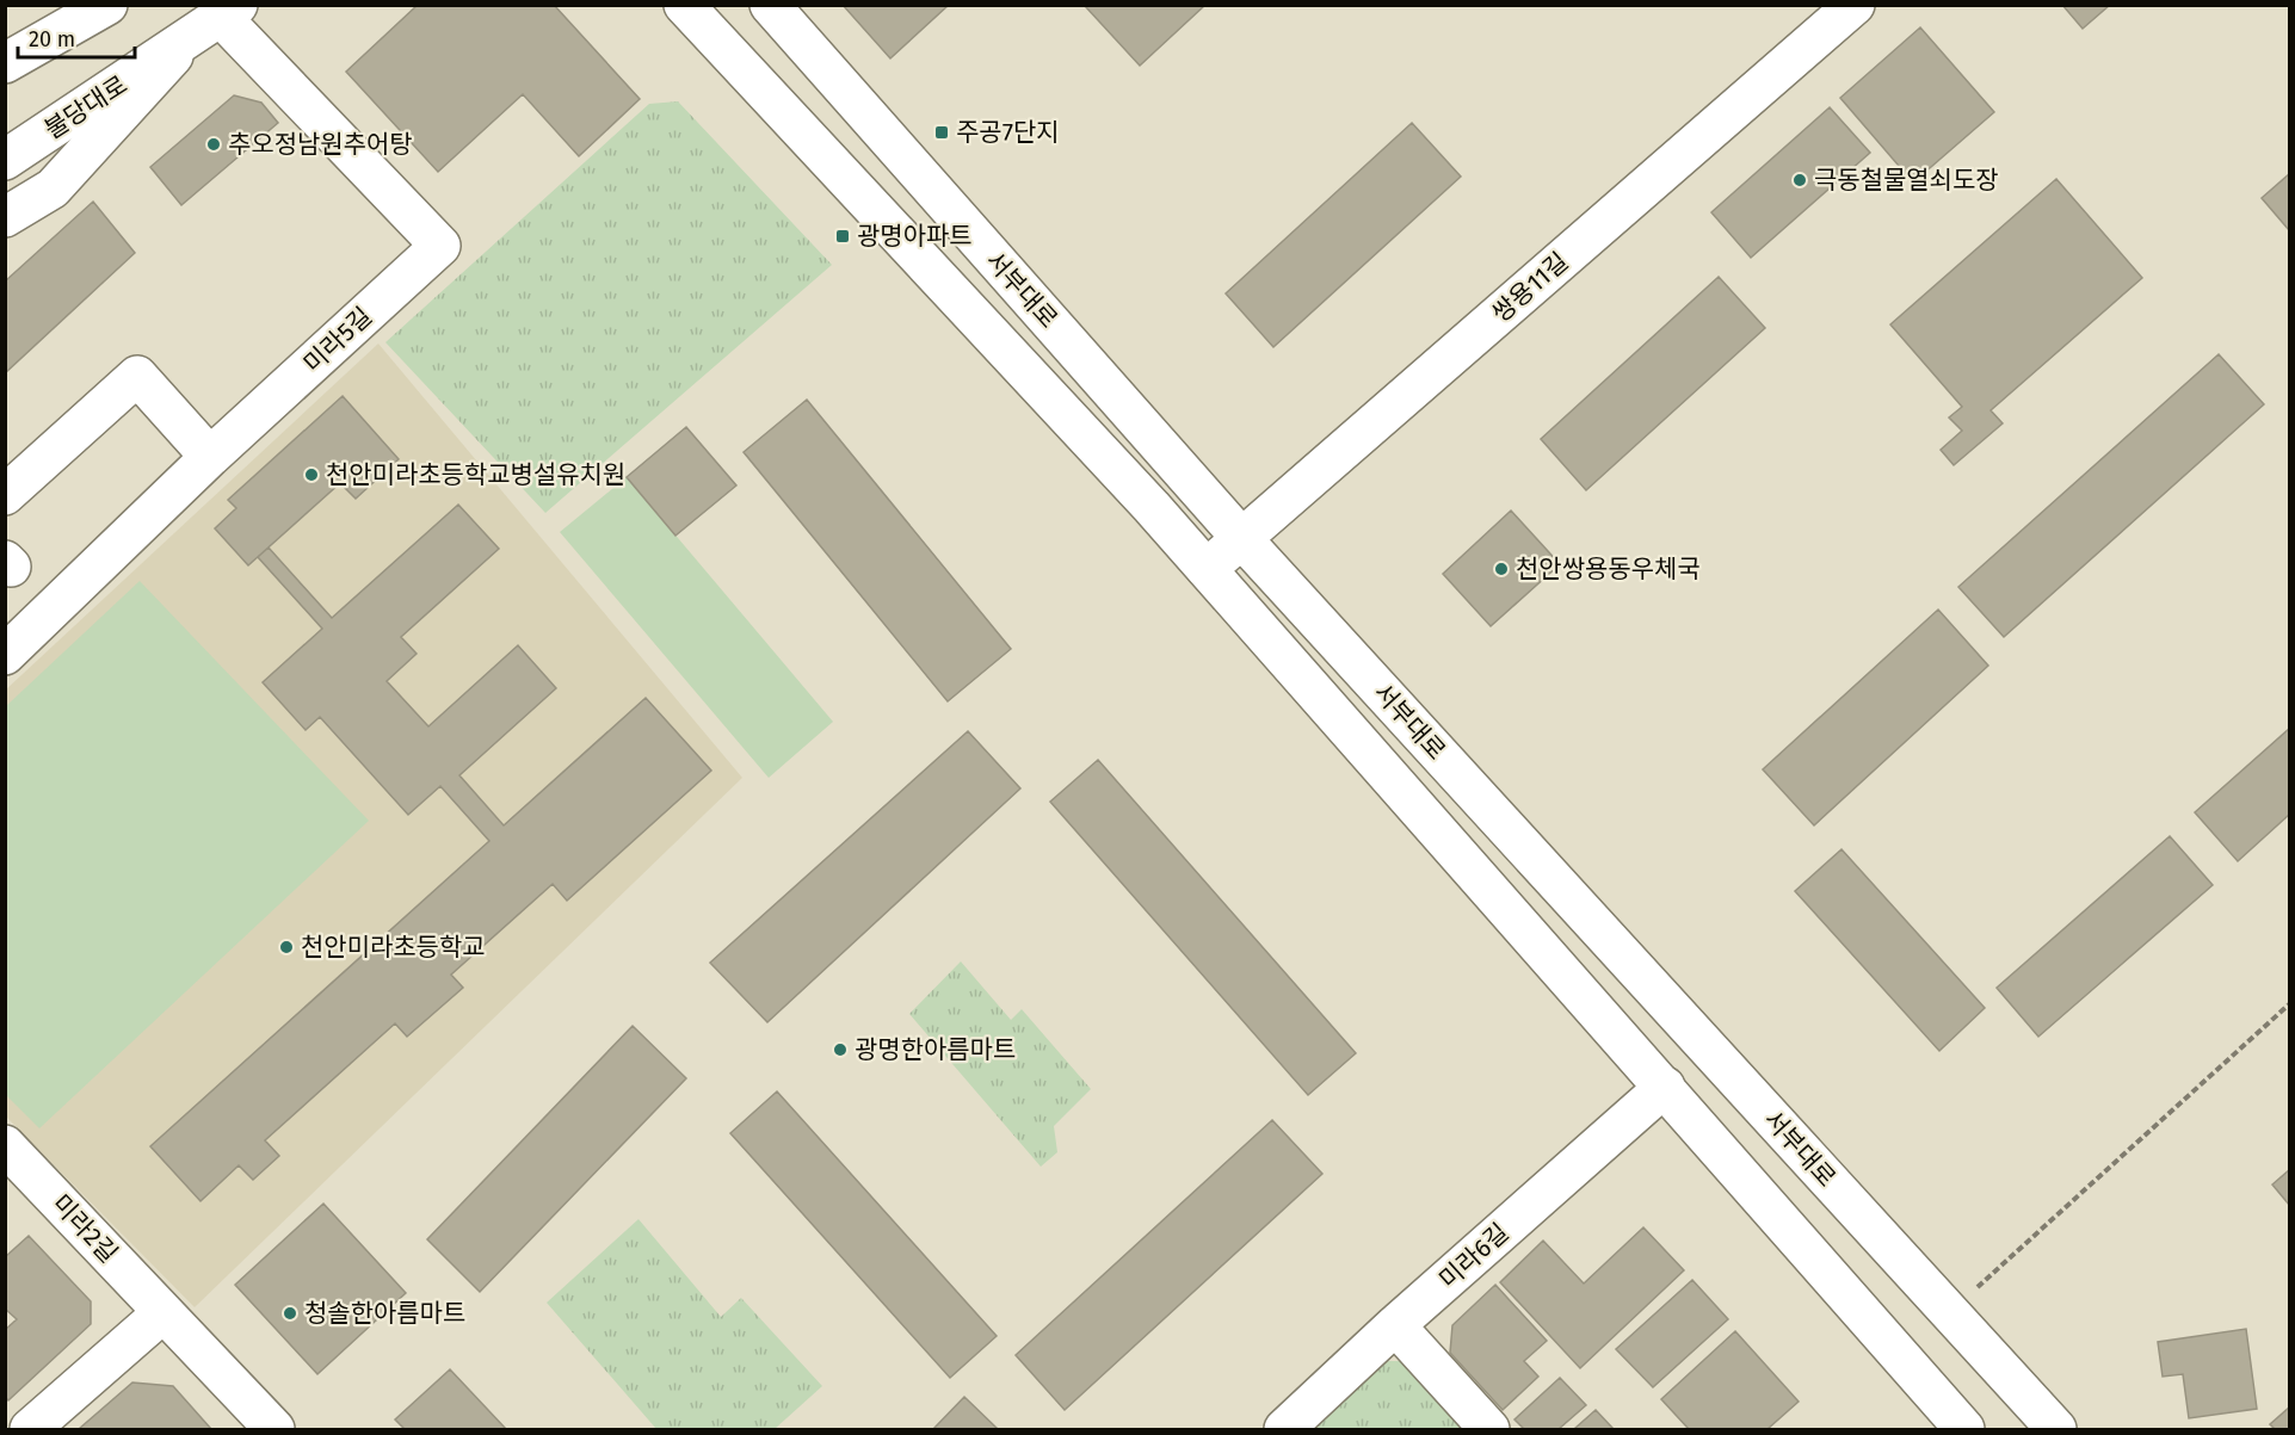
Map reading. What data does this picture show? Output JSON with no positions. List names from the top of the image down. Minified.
{"streets":{"main road":["불당대로","쌍용11길","서부대로","미라5길","미라2길","미라6길"]},"crossings":[["불당대로","미라5길"],["쌍용11길","서부대로"],["서부대로","미라6길"]],"places":{"transit":["주공7단지","광명아파트"],"other":["추오정남원추어탕","극동철물열쇠도장","천안미라초등학교병설유치원","천안쌍용동우체국","천안미라초등학교","광명한아름마트","청솔한아름마트"]},"scale_bar":"20 m"}
